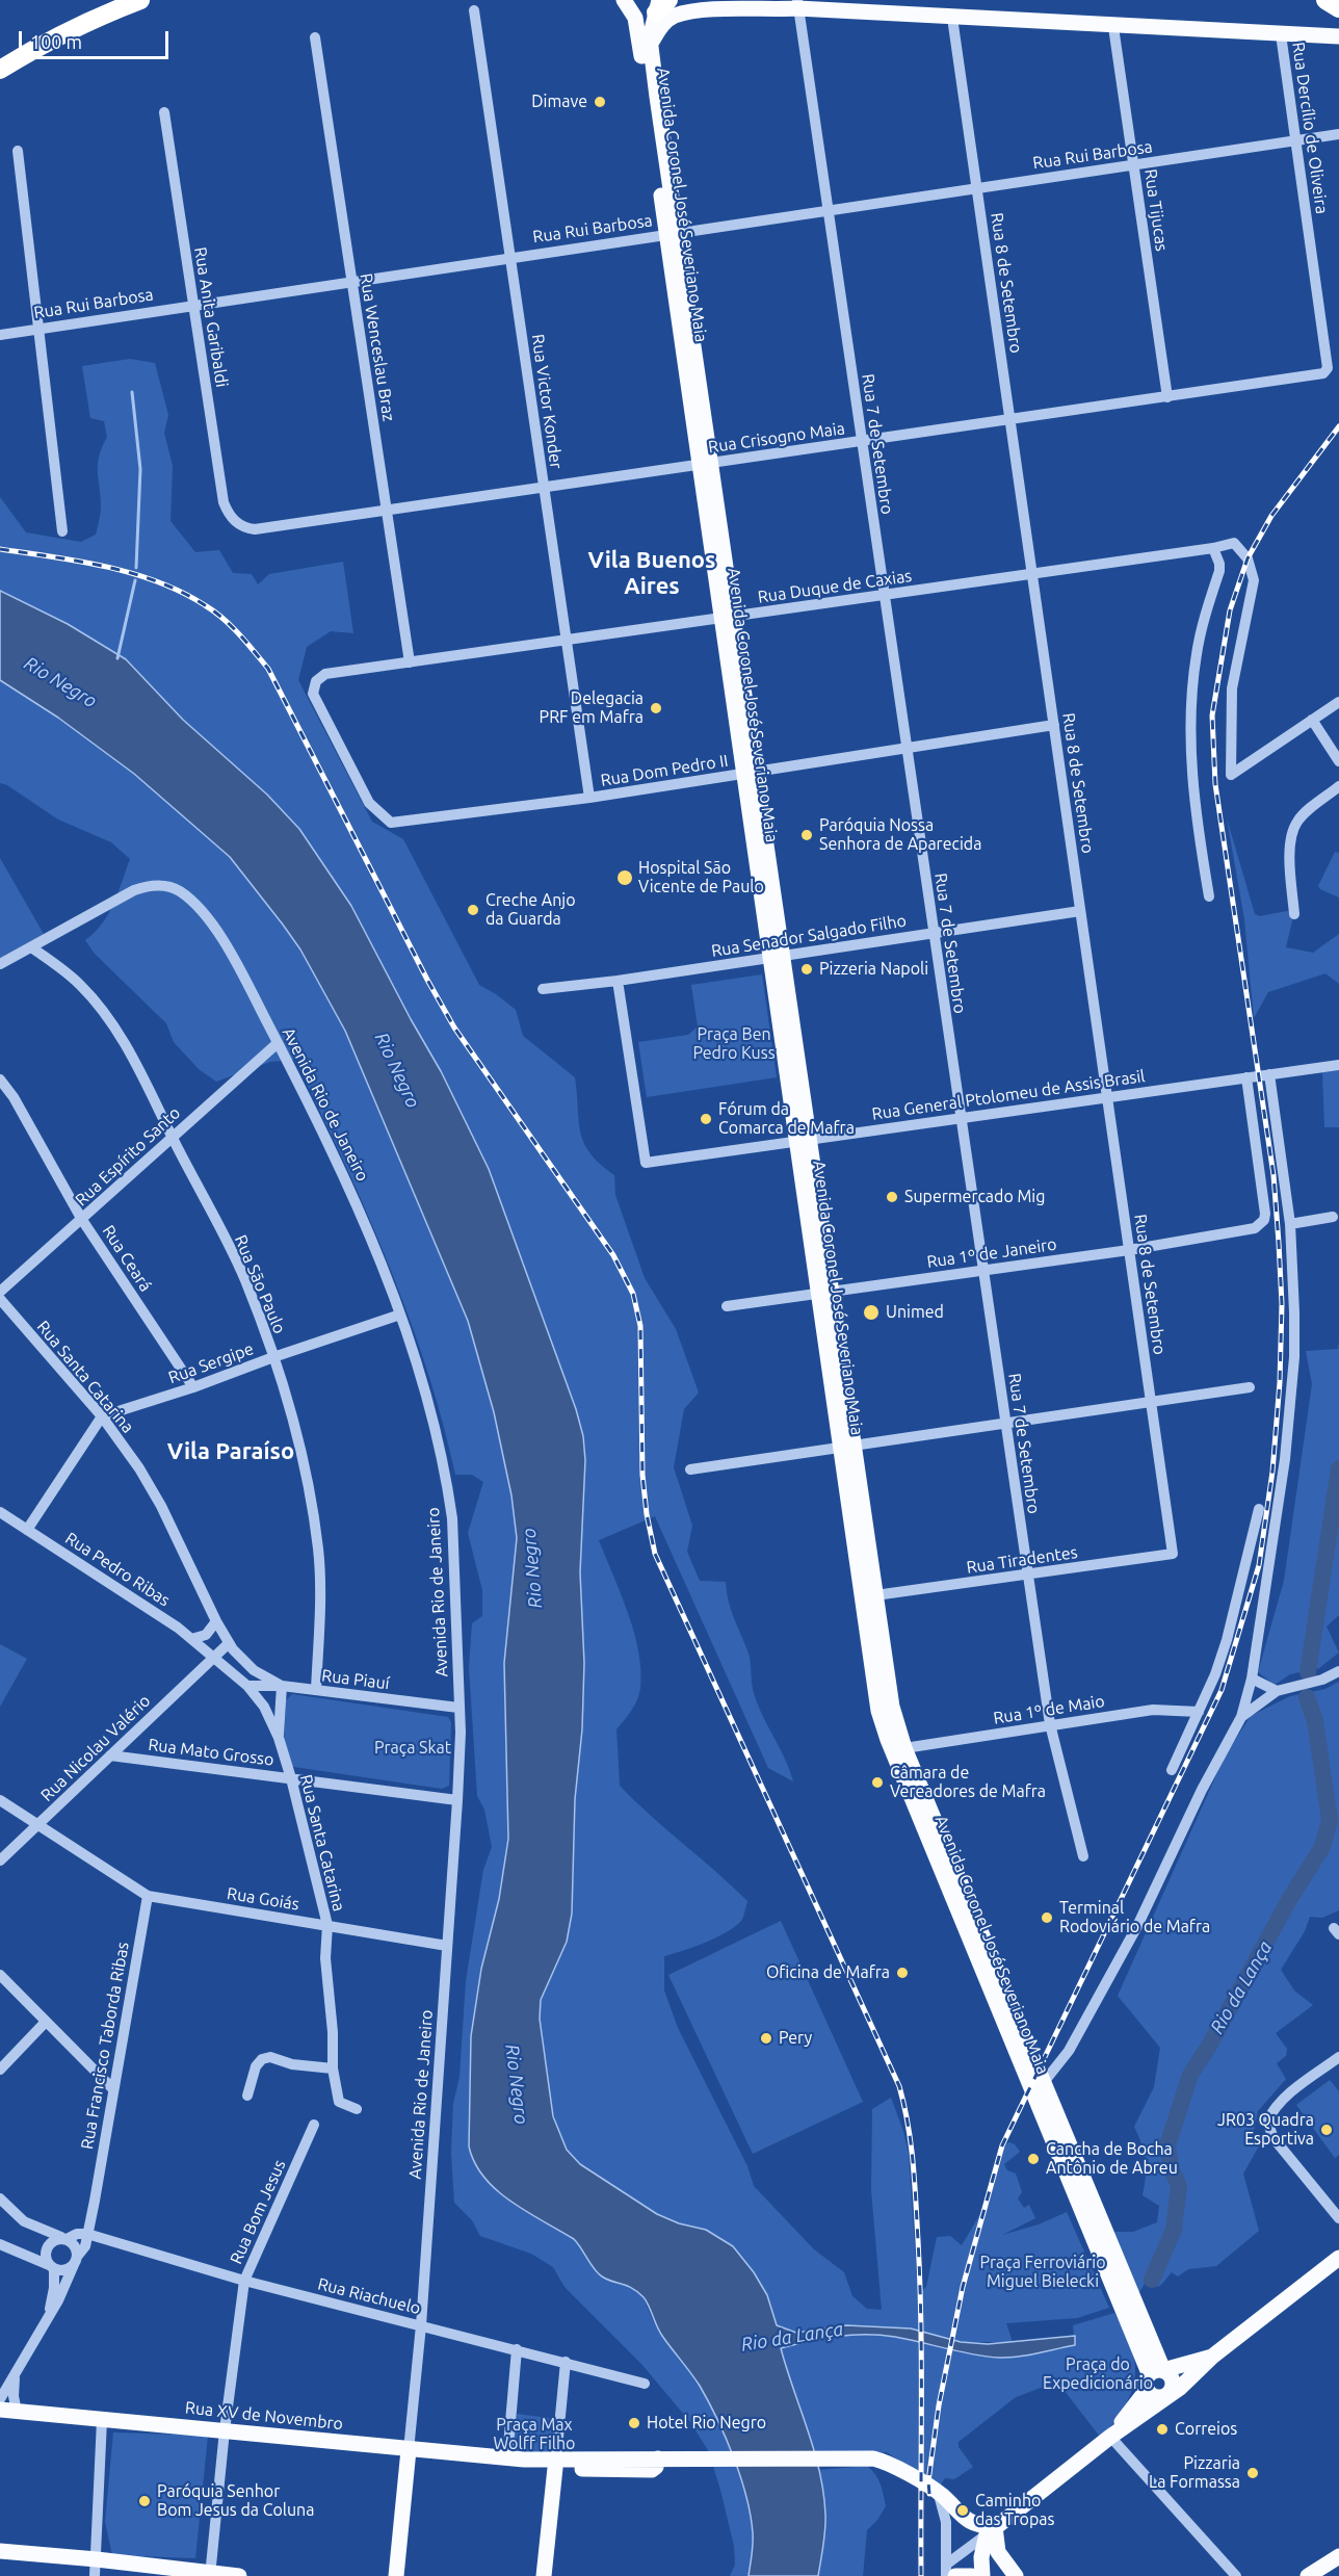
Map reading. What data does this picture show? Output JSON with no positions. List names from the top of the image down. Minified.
{"streets":{"main road":["Avenida Coronel José Severiano Maia","Rua XV de Novembro"],"street":["Rua Dercílio de Oliveira","Rua Rui Barbosa","Rua Tijucas","Rua 8 de Setembro","Rua Anita Garibaldi","Rua Wenceslau Braz","Rua Victor Konder","Rua Crisogno Maia","Rua 7 de Setembro","Rua Duque de Caxias","Rua Dom Pedro II","Rua Senador Salgado Filho","Rua General Ptolomeu de Assis Brasil","Avenida Rio de Janeiro","Rua Espírito Santo","Rua 1º de Janeiro","Rua Ceará","Rua São Paulo","Rua Sergipe","Rua Santa Catarina","Rua Tiradentes","Rua Pedro Ribas","Rua Piauí","Rua 1º de Maio","Rua Nicolau Valério","Rua Mato Grosso","Rua Goiás","Rua Francisco Taborda Ribas","Rua Bom Jesus","Rua Riachuelo"]},"crossings":[["Rua Dercílio de Oliveira","Rua Rui Barbosa"],["Rua Dercílio de Oliveira","Rua Crisogno Maia"],["Rua Rui Barbosa","Avenida Coronel José Severiano Maia"],["Rua Rui Barbosa","Rua Tijucas"],["Rua Rui Barbosa","Rua 8 de Setembro"],["Rua Rui Barbosa","Rua Anita Garibaldi"],["Rua Rui Barbosa","Rua Wenceslau Braz"],["Rua Rui Barbosa","Rua Victor Konder"],["Rua Rui Barbosa","Rua 7 de Setembro"],["Avenida Coronel José Severiano Maia","Rua Crisogno Maia"],["Avenida Coronel José Severiano Maia","Rua Duque de Caxias"],["Avenida Coronel José Severiano Maia","Rua Dom Pedro II"],["Avenida Coronel José Severiano Maia","Rua Senador Salgado Filho"],["Avenida Coronel José Severiano Maia","Rua General Ptolomeu de Assis Brasil"],["Avenida Coronel José Severiano Maia","Rua 1º de Janeiro"],["Avenida Coronel José Severiano Maia","Rua Tiradentes"],["Avenida Coronel José Severiano Maia","Rua 1º de Maio"],["Rua Tijucas","Rua Crisogno Maia"],["Rua 8 de Setembro","Rua Crisogno Maia"],["Rua 8 de Setembro","Rua Duque de Caxias"],["Rua 8 de Setembro","Rua Dom Pedro II"],["Rua 8 de Setembro","Rua Senador Salgado Filho"],["Rua 8 de Setembro","Rua General Ptolomeu de Assis Brasil"],["Rua 8 de Setembro","Rua 1º de Janeiro"],["Rua 8 de Setembro","Rua Tiradentes"],["Rua Anita Garibaldi","Rua Crisogno Maia"],["Rua Wenceslau Braz","Rua Crisogno Maia"],["Rua Wenceslau Braz","Rua Duque de Caxias"],["Rua Victor Konder","Rua Crisogno Maia"],["Rua Victor Konder","Rua Duque de Caxias"],["Rua Victor Konder","Rua Dom Pedro II"],["Rua Crisogno Maia","Rua 7 de Setembro"],["Rua 7 de Setembro","Rua Duque de Caxias"],["Rua 7 de Setembro","Rua Dom Pedro II"],["Rua 7 de Setembro","Rua Senador Salgado Filho"],["Rua 7 de Setembro","Rua General Ptolomeu de Assis Brasil"],["Rua 7 de Setembro","Rua 1º de Janeiro"],["Rua 7 de Setembro","Rua Tiradentes"],["Rua 7 de Setembro","Rua 1º de Maio"],["Rua Duque de Caxias","Rua Dom Pedro II"],["Rua Senador Salgado Filho","Rua General Ptolomeu de Assis Brasil"],["Rua General Ptolomeu de Assis Brasil","Rua 1º de Janeiro"],["Avenida Rio de Janeiro","Rua Espírito Santo"],["Avenida Rio de Janeiro","Rua São Paulo"],["Avenida Rio de Janeiro","Rua Sergipe"],["Avenida Rio de Janeiro","Rua Piauí"],["Avenida Rio de Janeiro","Rua Mato Grosso"],["Avenida Rio de Janeiro","Rua Goiás"],["Avenida Rio de Janeiro","Rua Riachuelo"],["Avenida Rio de Janeiro","Rua XV de Novembro"],["Rua Espírito Santo","Rua Ceará"],["Rua Espírito Santo","Rua São Paulo"],["Rua Ceará","Rua Sergipe"],["Rua São Paulo","Rua Sergipe"],["Rua São Paulo","Rua Piauí"],["Rua Sergipe","Rua Santa Catarina"],["Rua Santa Catarina","Rua Pedro Ribas"],["Rua Santa Catarina","Rua Piauí"],["Rua Santa Catarina","Rua Nicolau Valério"],["Rua Santa Catarina","Rua Mato Grosso"],["Rua Santa Catarina","Rua Goiás"],["Rua Pedro Ribas","Rua Nicolau Valério"],["Rua Nicolau Valério","Rua Mato Grosso"],["Rua Goiás","Rua Francisco Taborda Ribas"],["Rua Francisco Taborda Ribas","Rua Riachuelo"],["Rua Bom Jesus","Rua Riachuelo"],["Rua Bom Jesus","Rua XV de Novembro"]],"districts":["Vila Buenos Aires","Vila Paraíso"],"water":["Rio Negro","Rio da Lança"],"parks":["Praça Ben Pedro Kuss","Praça Skat","Praça Ferroviário Miguel Bielecki","Praça do Expedicionário","Praça Max Wolff Filho"],"places":["Dimave","Delegacia PRF em Mafra","Paróquia Nossa Senhora de Aparecida","Hospital São Vicente de Paulo","Creche Anjo da Guarda","Pizzeria Napoli","Fórum da Comarca de Mafra","Supermercado Mig","Unimed","Câmara de Vereadores de Mafra","Terminal Rodoviário de Mafra","Oficina de Mafra","Pery","JR03 Quadra Esportiva","Cancha de Bocha Antônio de Abreu","Hotel Rio Negro","Correios","Pizzaria La Formassa","Paróquia Senhor Bom Jesus da Coluna","Caminho das Tropas"],"scale_bar":"100 m"}
